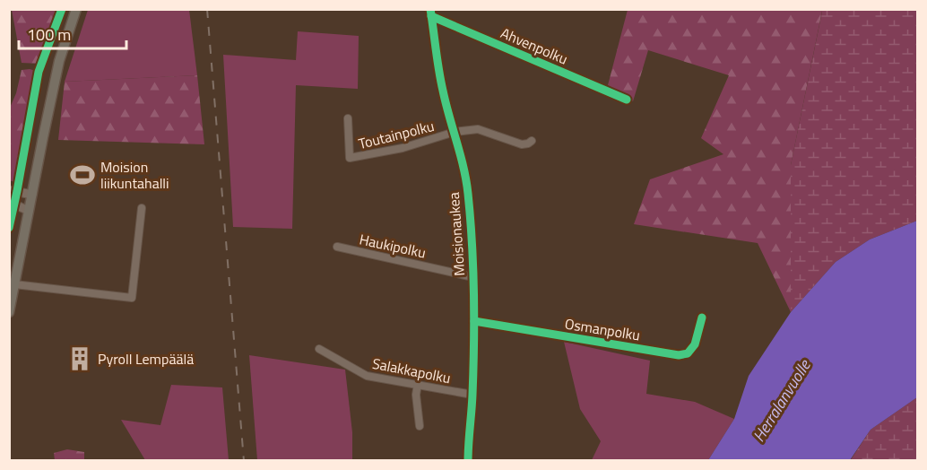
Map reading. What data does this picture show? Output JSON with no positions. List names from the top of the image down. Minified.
{"streets":{"street":["Ahvenpolku","Toutainpolku","Moisionaukea","Haukipolku","Osmanpolku","Salakkapolku"]},"crossings":[["Ahvenpolku","Moisionaukea"],["Toutainpolku","Moisionaukea"],["Moisionaukea","Haukipolku"],["Moisionaukea","Osmanpolku"],["Moisionaukea","Salakkapolku"]],"water":["Herralanvuolle"],"places":{"sports":["Moision liikuntahalli"],"building":["Pyroll Lempäälä"]},"scale_bar":"100 m"}
